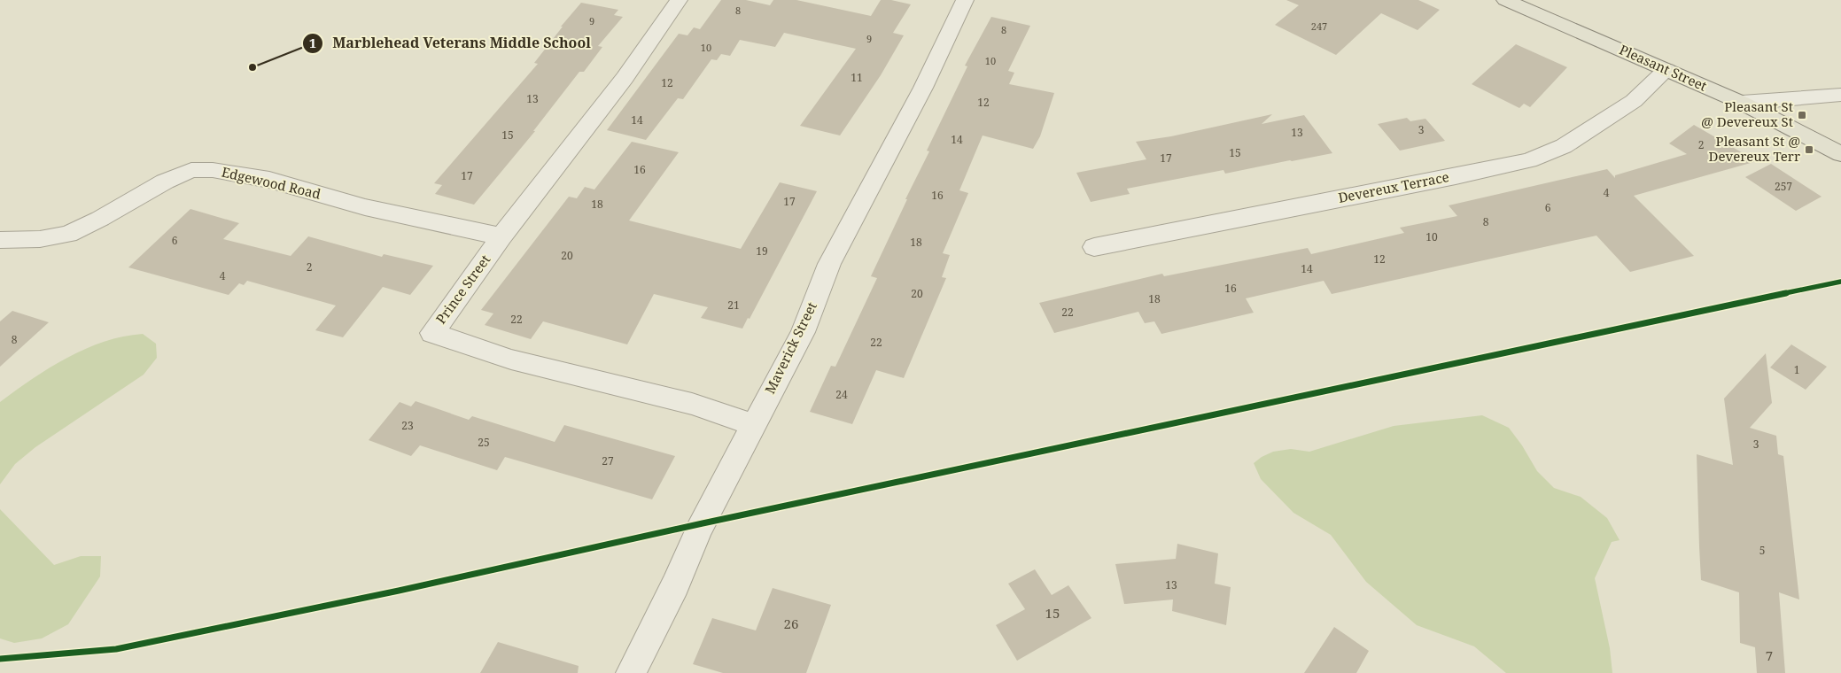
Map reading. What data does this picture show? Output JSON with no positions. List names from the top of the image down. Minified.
{"streets":{"main road":["Pleasant Street"],"street":["Edgewood Road","Devereux Terrace","Prince Street","Maverick Street"]},"crossings":[["Pleasant Street","Devereux Terrace"],["Edgewood Road","Prince Street"],["Prince Street","Maverick Street"]],"places":{"other":["Marblehead Veterans Middle School"],"transit":["Pleasant St @ Devereux St","Pleasant St @ Devereux Terr"]},"house_numbers":["8","9","247","8","9","10","10","11","12","13","12","14","3","13","15","14","2","15","17","16","17","257","4","16","17","18","6","8","10","6","18","19","20","12","2","14","4","16","20","18","21","22","22","8","22","1","24","23","25","3","27","5","13","15","26","7"]}
